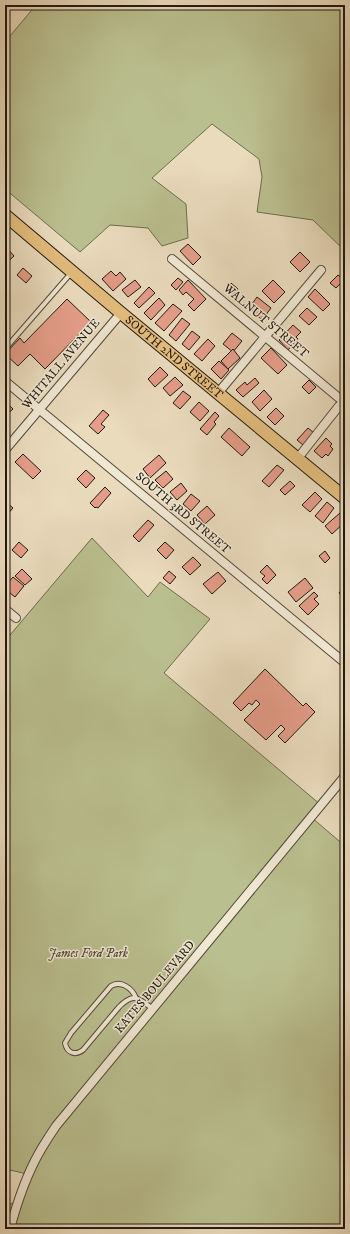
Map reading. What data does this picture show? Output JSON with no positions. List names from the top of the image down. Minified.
{"streets":{"main road":["SOUTH 2ND STREET"],"street":["WALNUT STREET","WHITALL AVENUE","SOUTH 3RD STREET","KATES BOULEVARD"]},"crossings":[["SOUTH 2ND STREET","WHITALL AVENUE"],["WHITALL AVENUE","SOUTH 3RD STREET"]],"parks":["James Ford Park"]}
